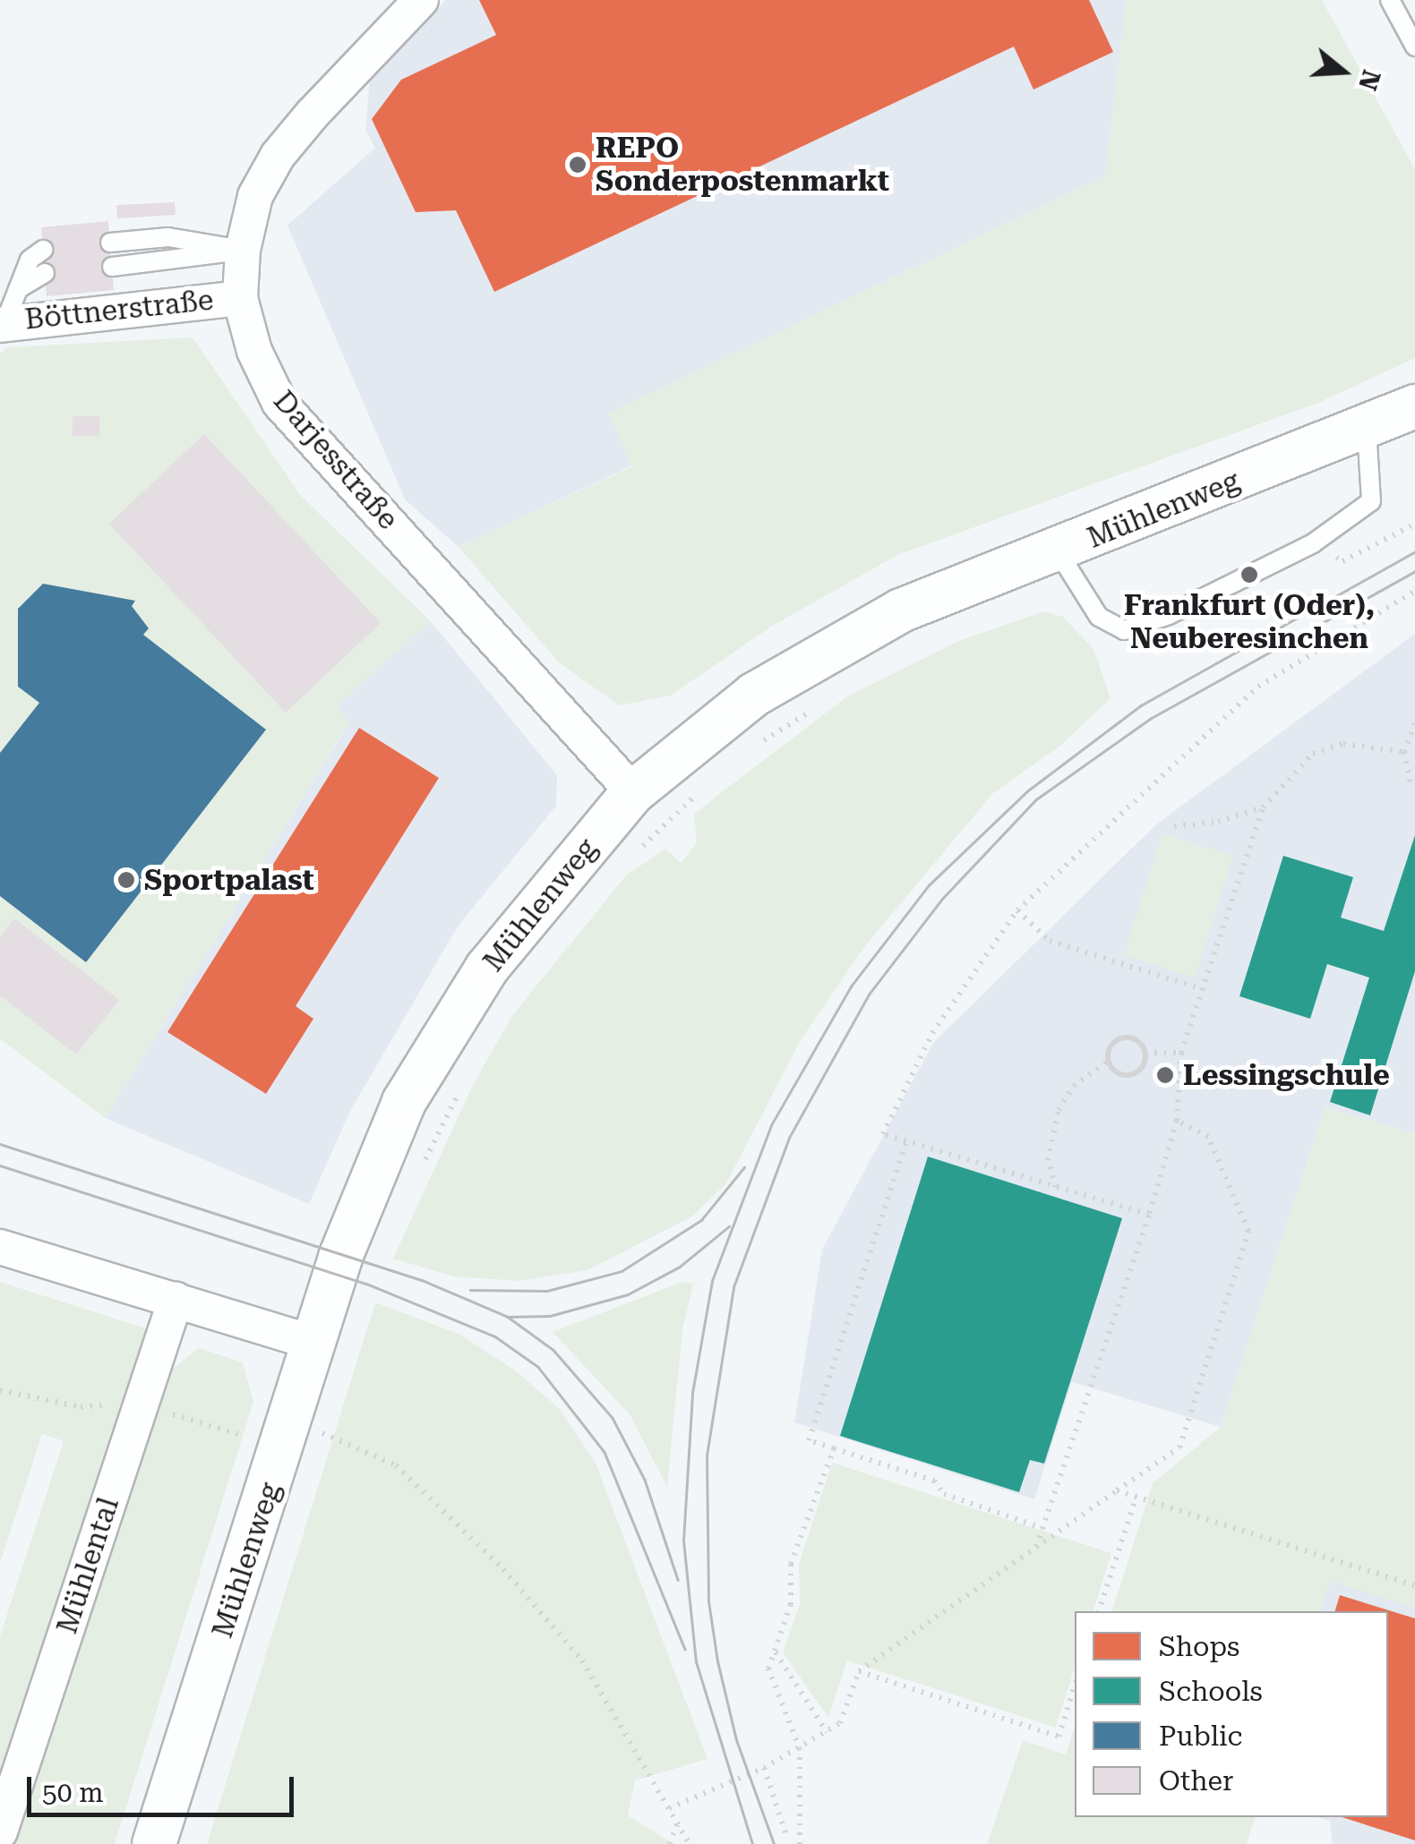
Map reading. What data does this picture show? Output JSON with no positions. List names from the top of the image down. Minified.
{"streets":{"street":["Böttnerstraße","Darjesstraße","Mühlenweg","Mühlental"]},"crossings":[["Böttnerstraße","Darjesstraße"],["Darjesstraße","Mühlenweg"]],"places":["REPO Sonderpostenmarkt","Frankfurt (Oder), Neuberesinchen","Sportpalast","Lessingschule"],"legend":["Shops","Schools","Public","Other"],"scale_bar":"50 m","north":"right"}
